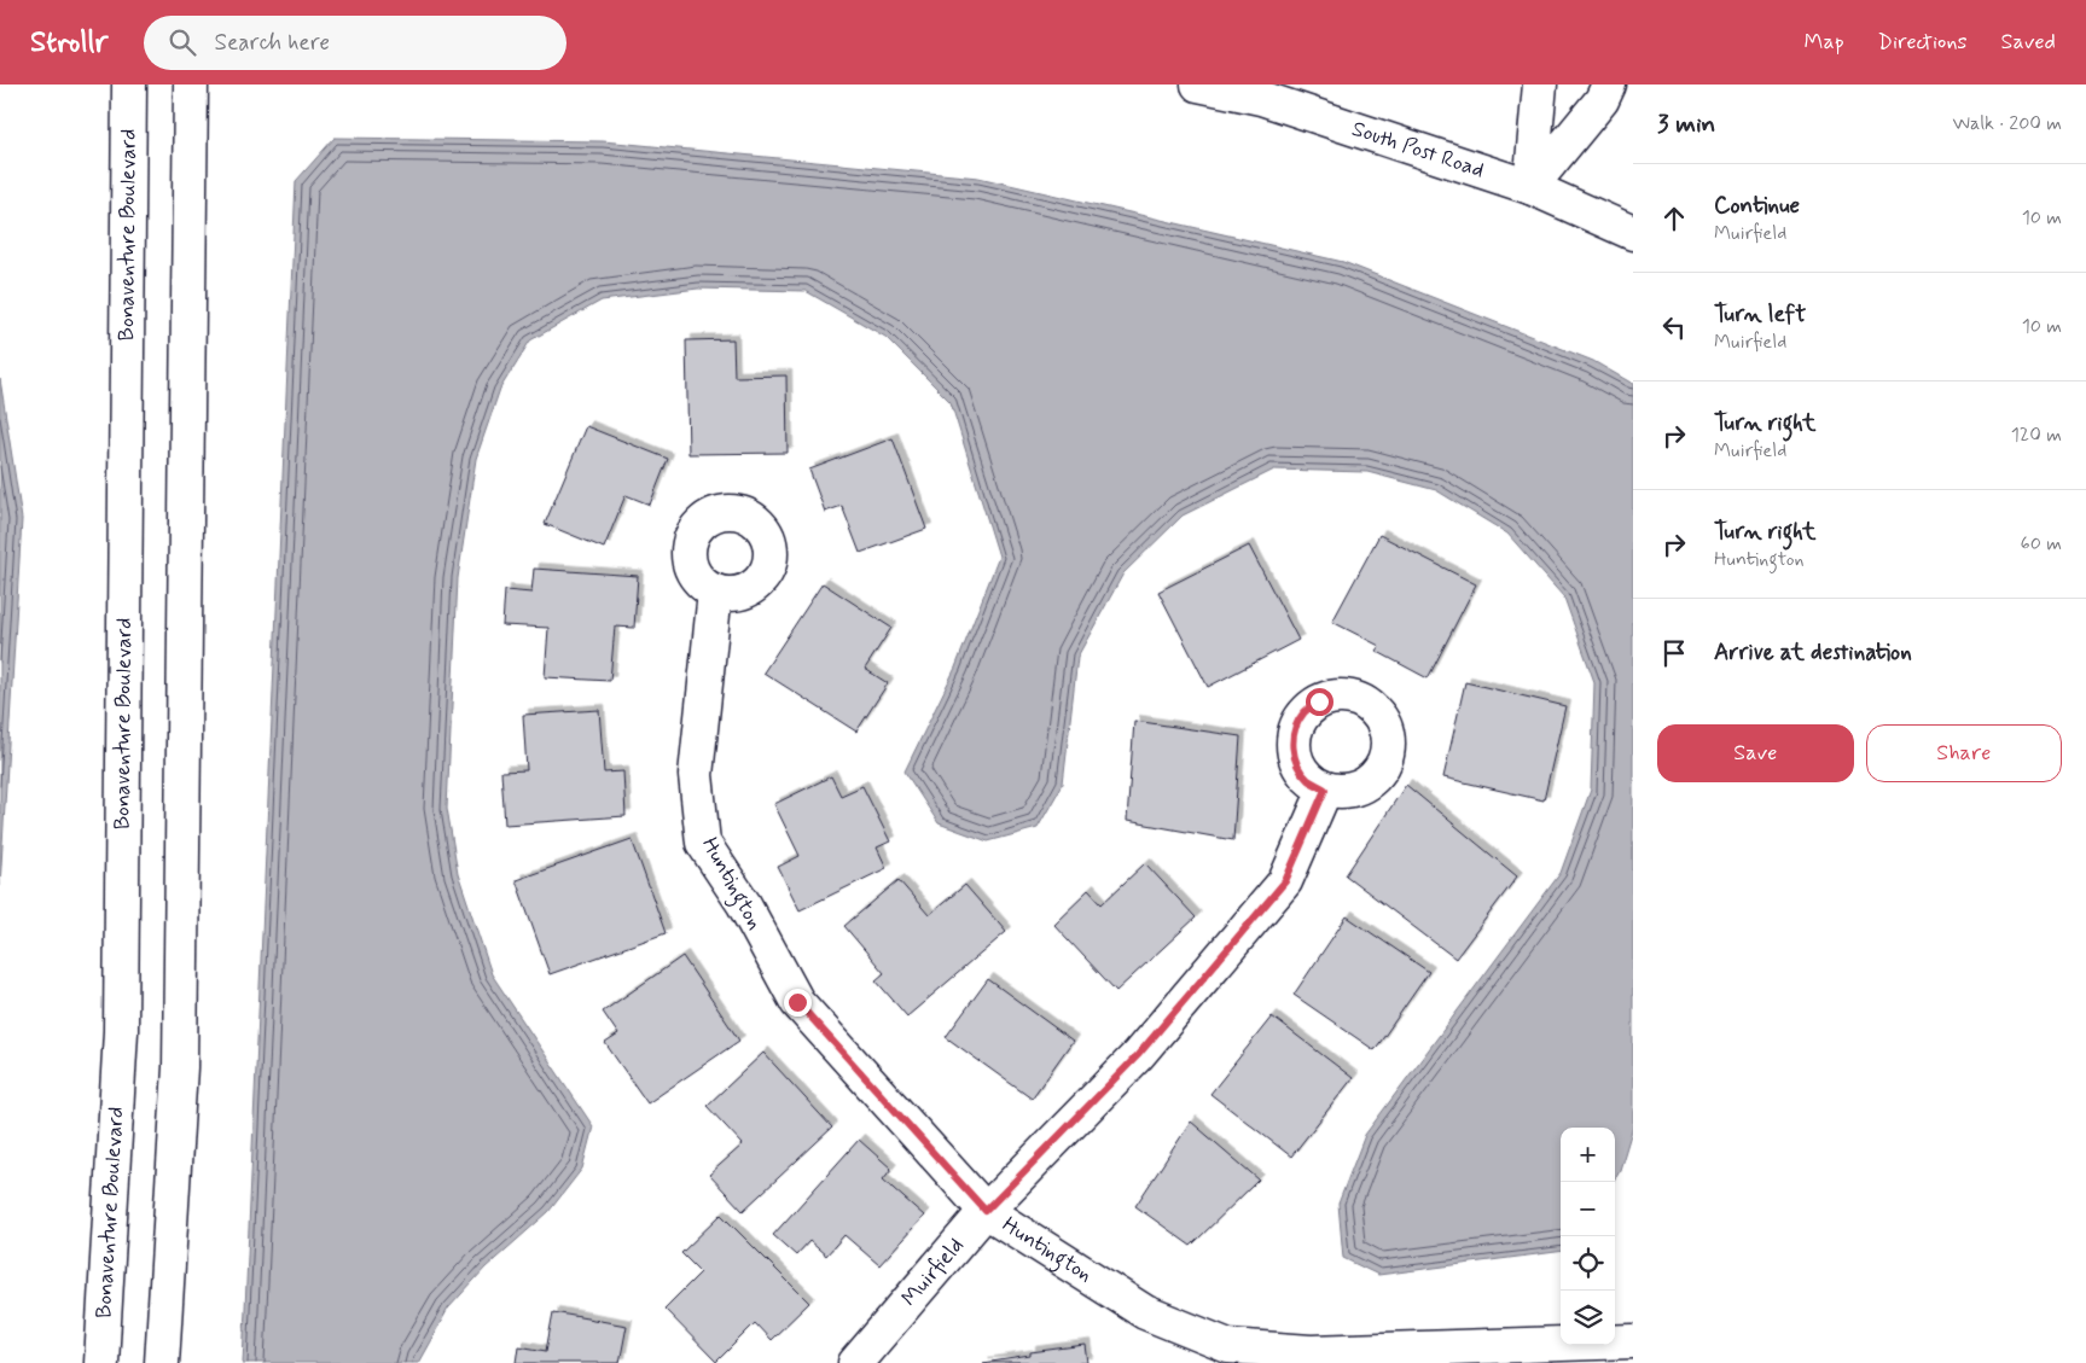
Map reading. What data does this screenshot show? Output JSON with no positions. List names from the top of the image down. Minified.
{"streets":{"street":["South Post Road","Bonaventure Boulevard","Huntington","Muirfield"]},"crossings":[["Huntington","Muirfield"]],"page":{"header":"Strollr","search":"Search here","nav":["Map","Directions","Saved"],"heading":["3 min","Walk · 200 m"],"list":[["Continue","Muirfield","10 m"],["Turn left","Muirfield","10 m"],["Turn right","Muirfield","120 m"],["Turn right","Huntington","60 m"],"Arrive at destination"],"buttons":["Save","Share"],"map_buttons":["+","−"]}}
